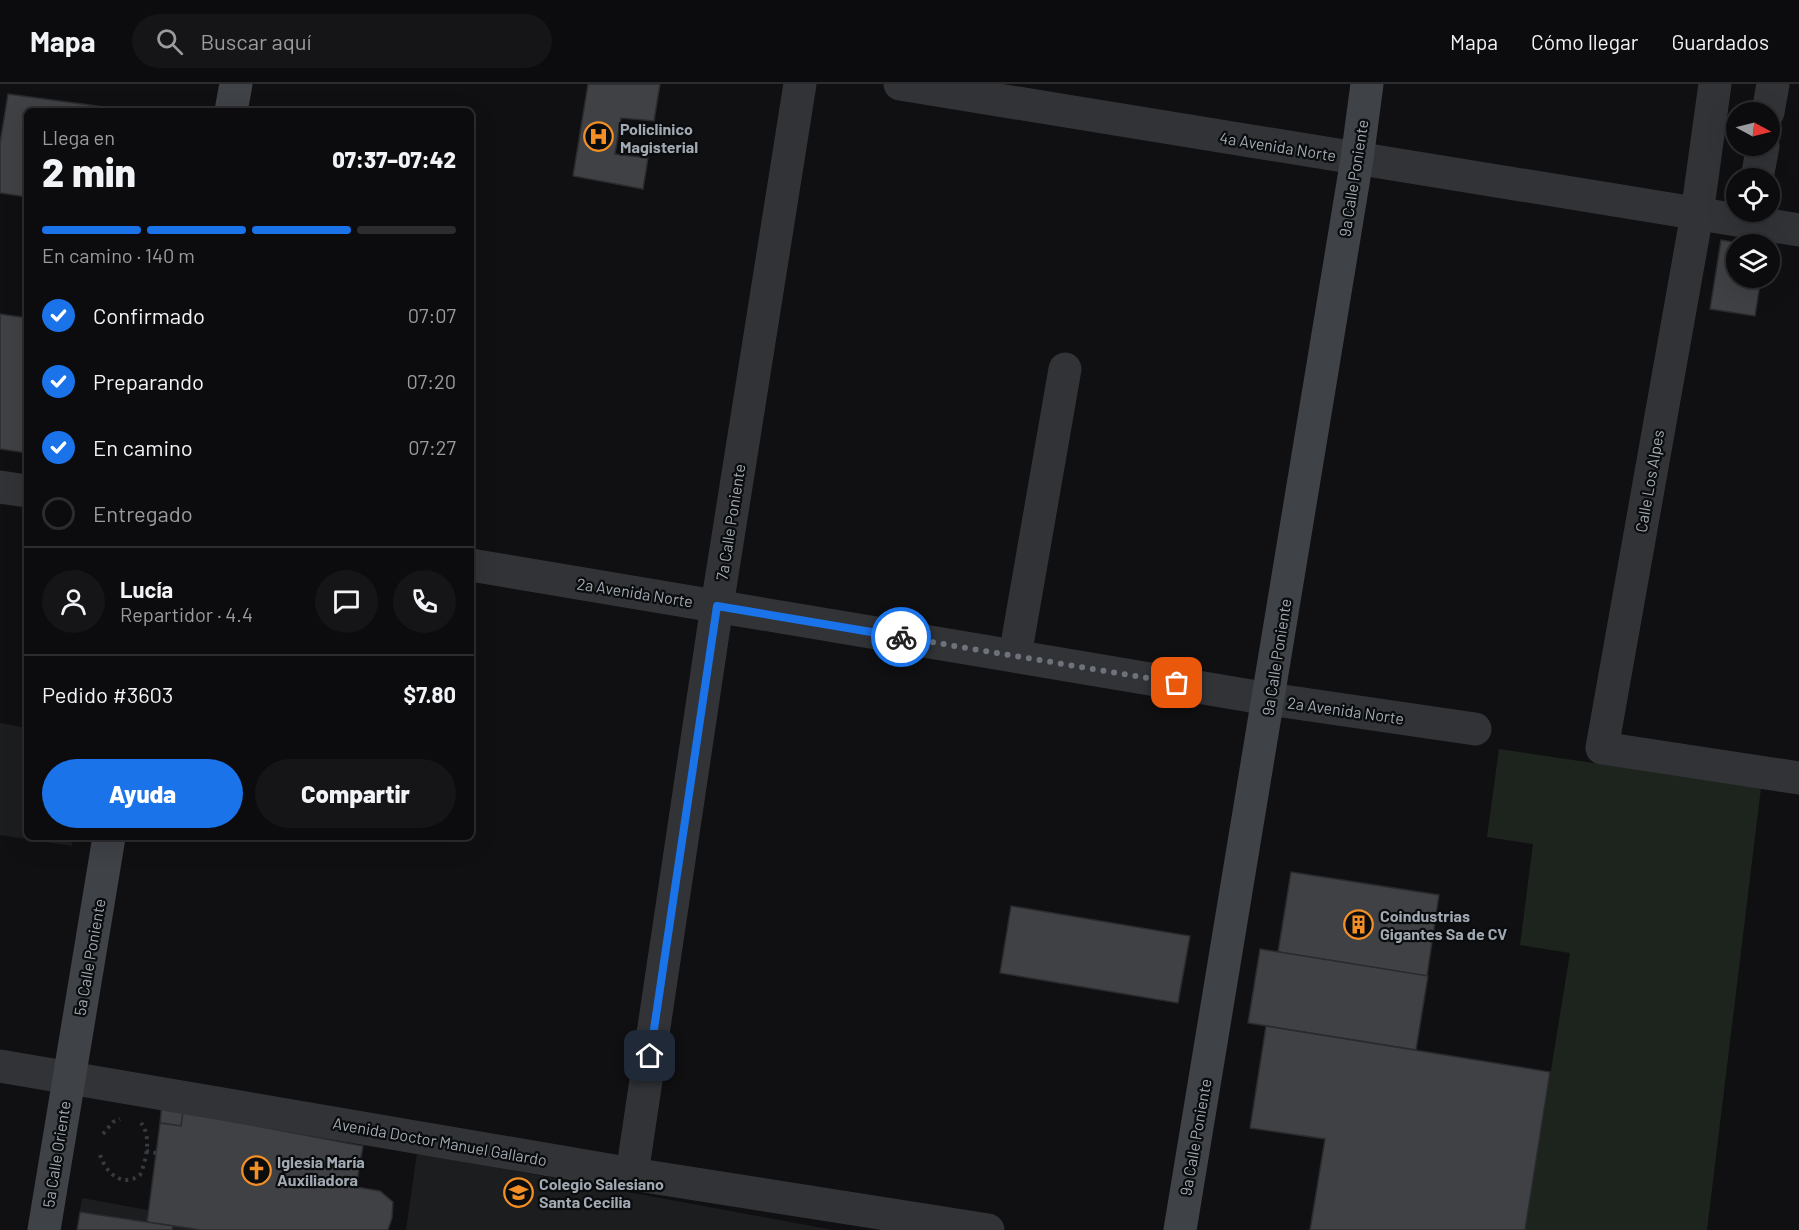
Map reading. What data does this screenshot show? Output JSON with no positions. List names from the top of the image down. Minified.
{"streets":{"main road":["9a Calle Poniente","5a Calle Poniente","5a Calle Oriente"],"street":["4a Avenida Norte","Calle Los Alpes","7a Calle Poniente","2a Avenida Norte","Avenida Doctor Manuel Gallardo"]},"crossings":[["4a Avenida Norte","9a Calle Poniente"],["4a Avenida Norte","Calle Los Alpes"],["9a Calle Poniente","2a Avenida Norte"],["7a Calle Poniente","2a Avenida Norte"],["7a Calle Poniente","Avenida Doctor Manuel Gallardo"],["5a Calle Poniente","Avenida Doctor Manuel Gallardo"],["5a Calle Poniente","5a Calle Oriente"],["Avenida Doctor Manuel Gallardo","5a Calle Oriente"]],"places":{"hospital":["Policlinico Magisterial"],"building":["Coindustrias Gigantes Sa de CV"],"church":["Iglesia María Auxiliadora"],"school or university":["Colegio Salesiano Santa Cecilia"]},"north":"right","page":{"header":"Mapa","search":"Buscar aquí","nav":["Mapa","Cómo llegar","Guardados"],"heading":["2 min","Llega en","07:37–07:42"],"panel":["Lucía","Repartidor · 4.4","Pedido #3603","$7.80"],"bar":"En camino · 140 m","list":[["Confirmado","07:07"],["Preparando","07:20"],["En camino","07:27"],"Entregado"],"buttons":["Ayuda","Compartir"]}}
